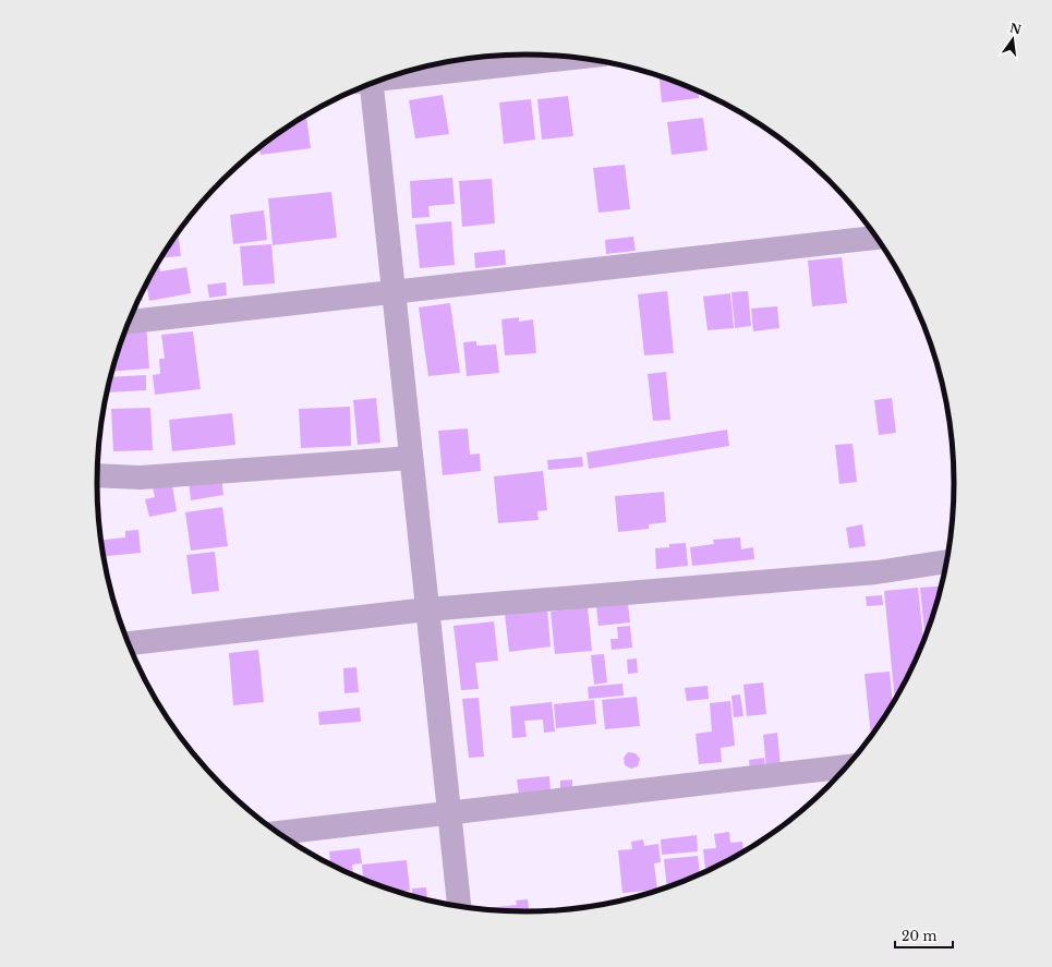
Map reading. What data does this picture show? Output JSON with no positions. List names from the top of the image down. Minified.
{"scale_bar":"20 m","north":"top"}
